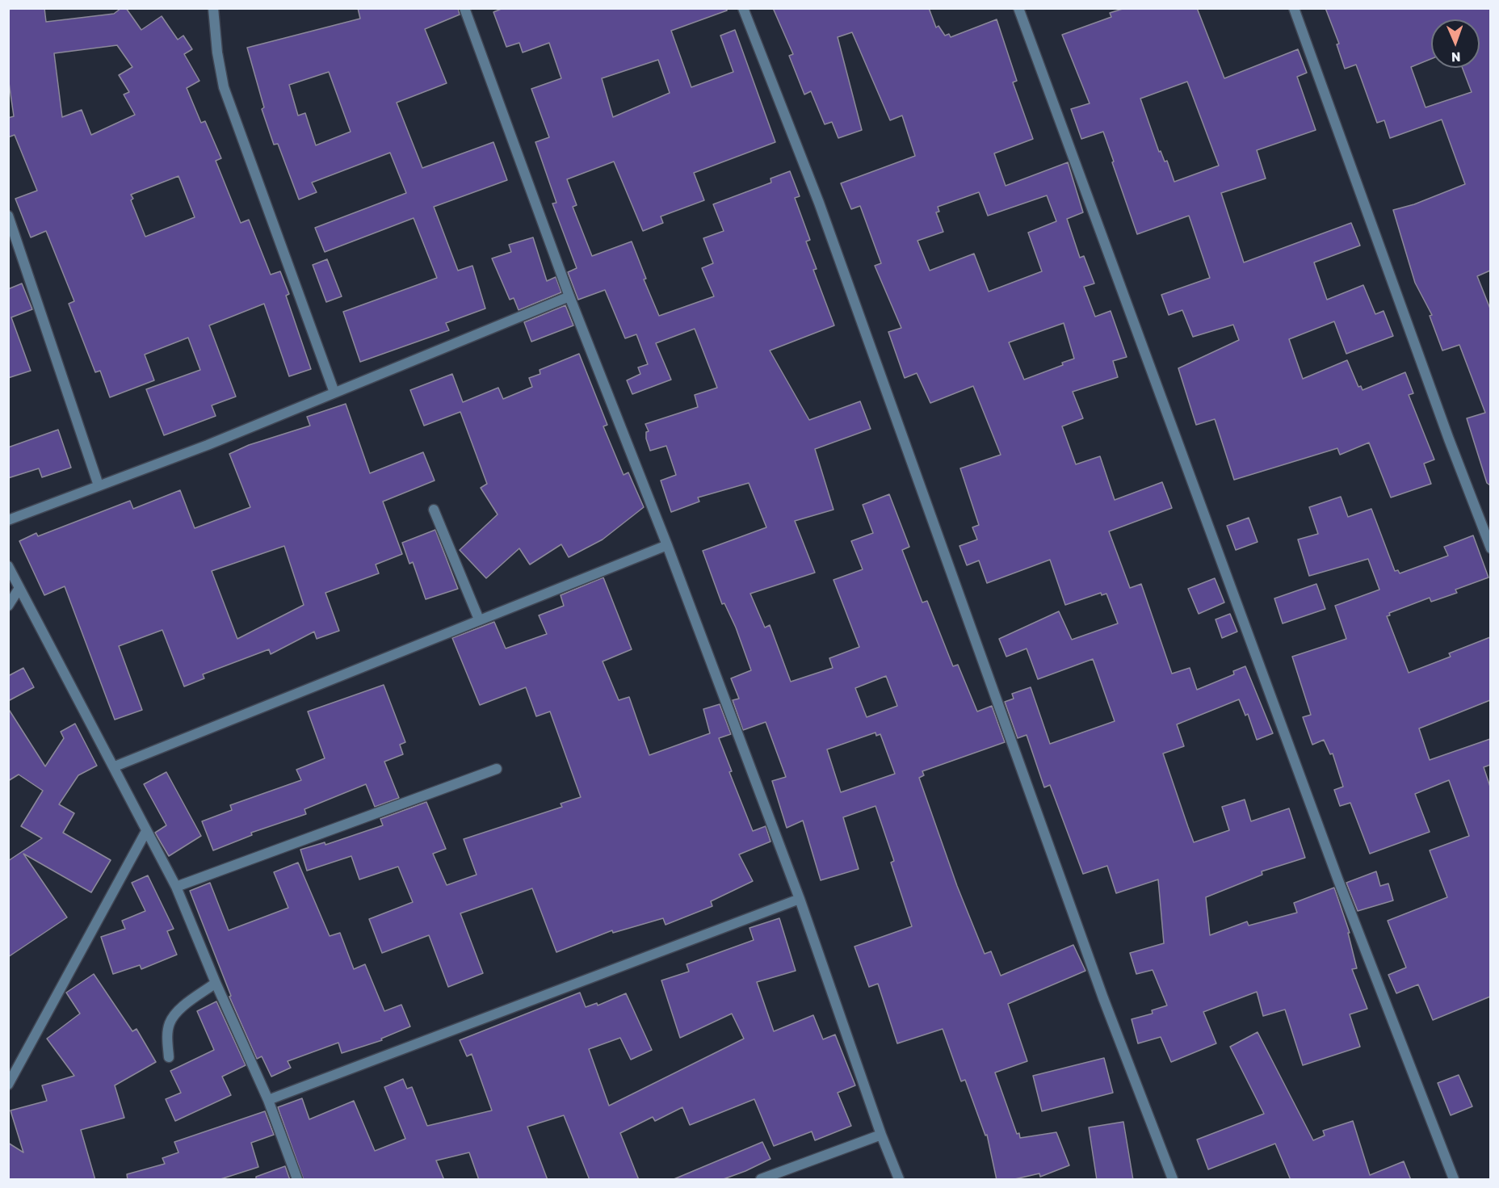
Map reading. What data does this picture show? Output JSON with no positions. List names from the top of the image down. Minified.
{"north":"bottom"}
